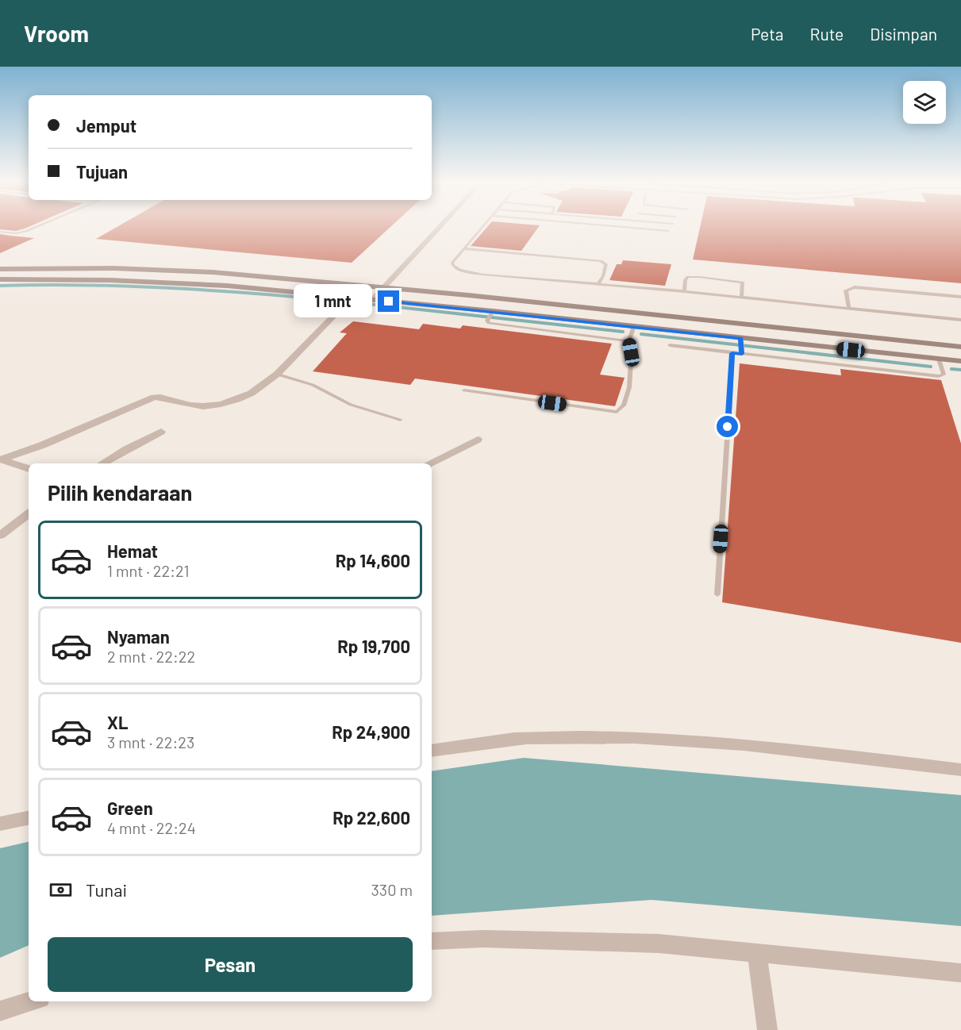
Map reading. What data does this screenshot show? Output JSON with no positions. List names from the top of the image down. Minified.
{"page":{"header":"Vroom","nav":["Peta","Rute","Disimpan"],"banner":["Jemput","Tujuan"],"bubble":"1 mnt","heading":"Pilih kendaraan","list":[{"name":"Hemat","note":"1 mnt · 22:21","value":"Rp 14,600"},{"name":"Nyaman","note":"2 mnt · 22:22","value":"Rp 19,700"},{"name":"XL","note":"3 mnt · 22:23","value":"Rp 24,900"},{"name":"Green","note":"4 mnt · 22:24","value":"Rp 22,600"}],"pay":["Tunai","330 m"],"buttons":"Pesan"}}
